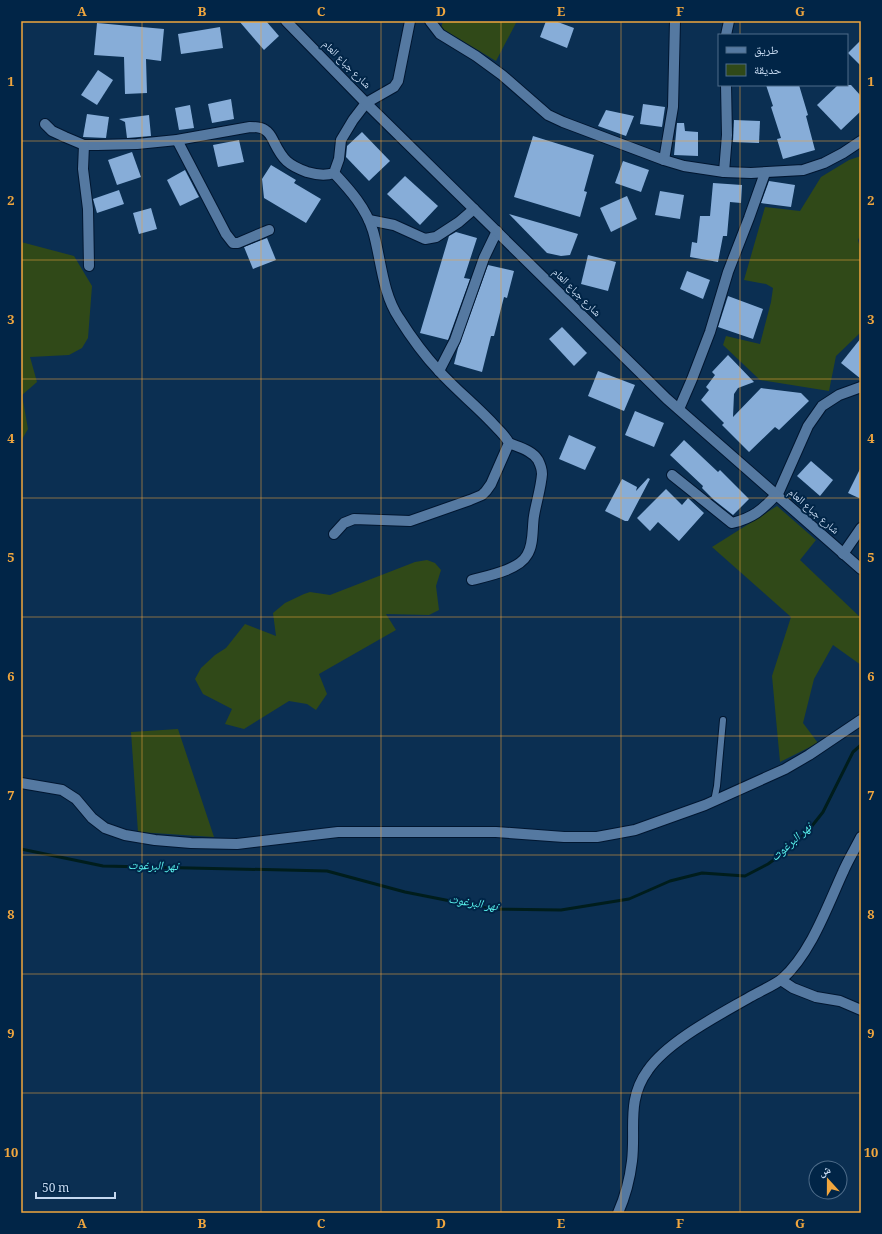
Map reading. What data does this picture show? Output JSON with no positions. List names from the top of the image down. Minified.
{"streets":{"street":["شارع جباع العام"]},"water":["نهر البرغوت"],"legend":["طريق","حديقة"],"scale_bar":"50 m","north":"top","grid":{"columns":["A","B","C","D","E","F","G"],"rows":["1","2","3","4","5","6","7","8","9","10"]}}
